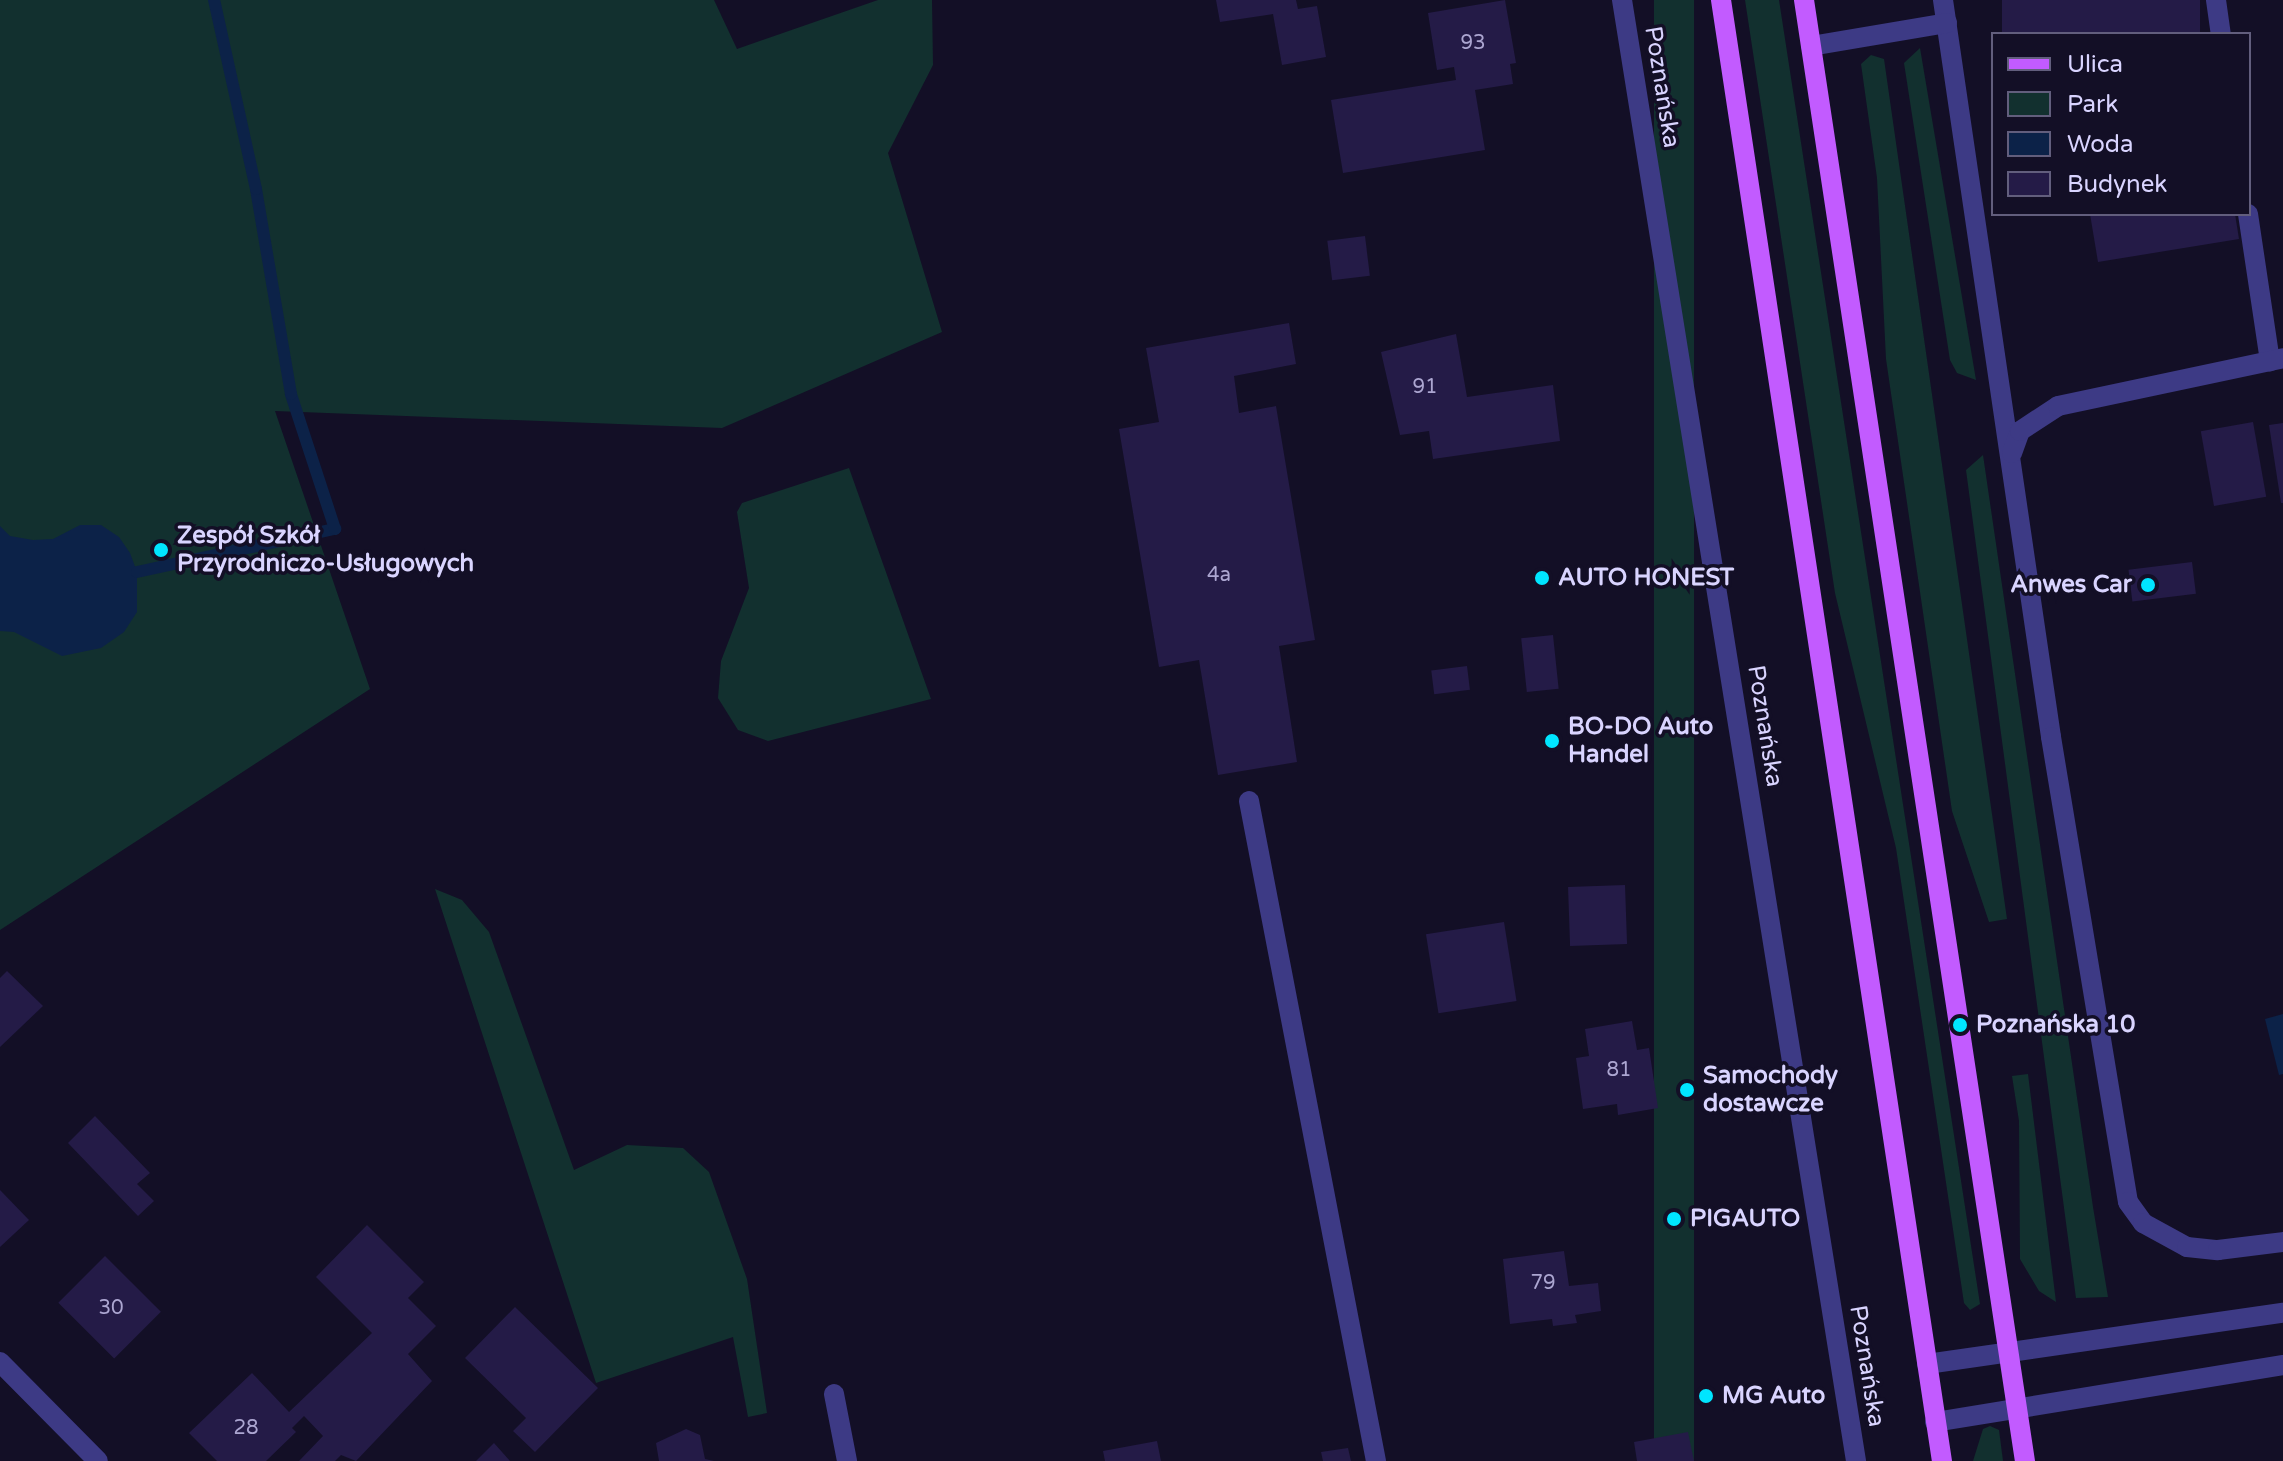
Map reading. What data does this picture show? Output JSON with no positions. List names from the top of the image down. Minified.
{"streets":{"street":["Poznańska"]},"places":["Zespół Szkół Przyrodniczo-Usługowych","AUTO HONEST","Anwes Car","BO-DO Auto Handel","Poznańska 10","Samochody dostawcze","PIGAUTO","MG Auto"],"house_numbers":["93","91","4a","81","79","30","28"],"legend":["Ulica","Park","Woda","Budynek"]}
